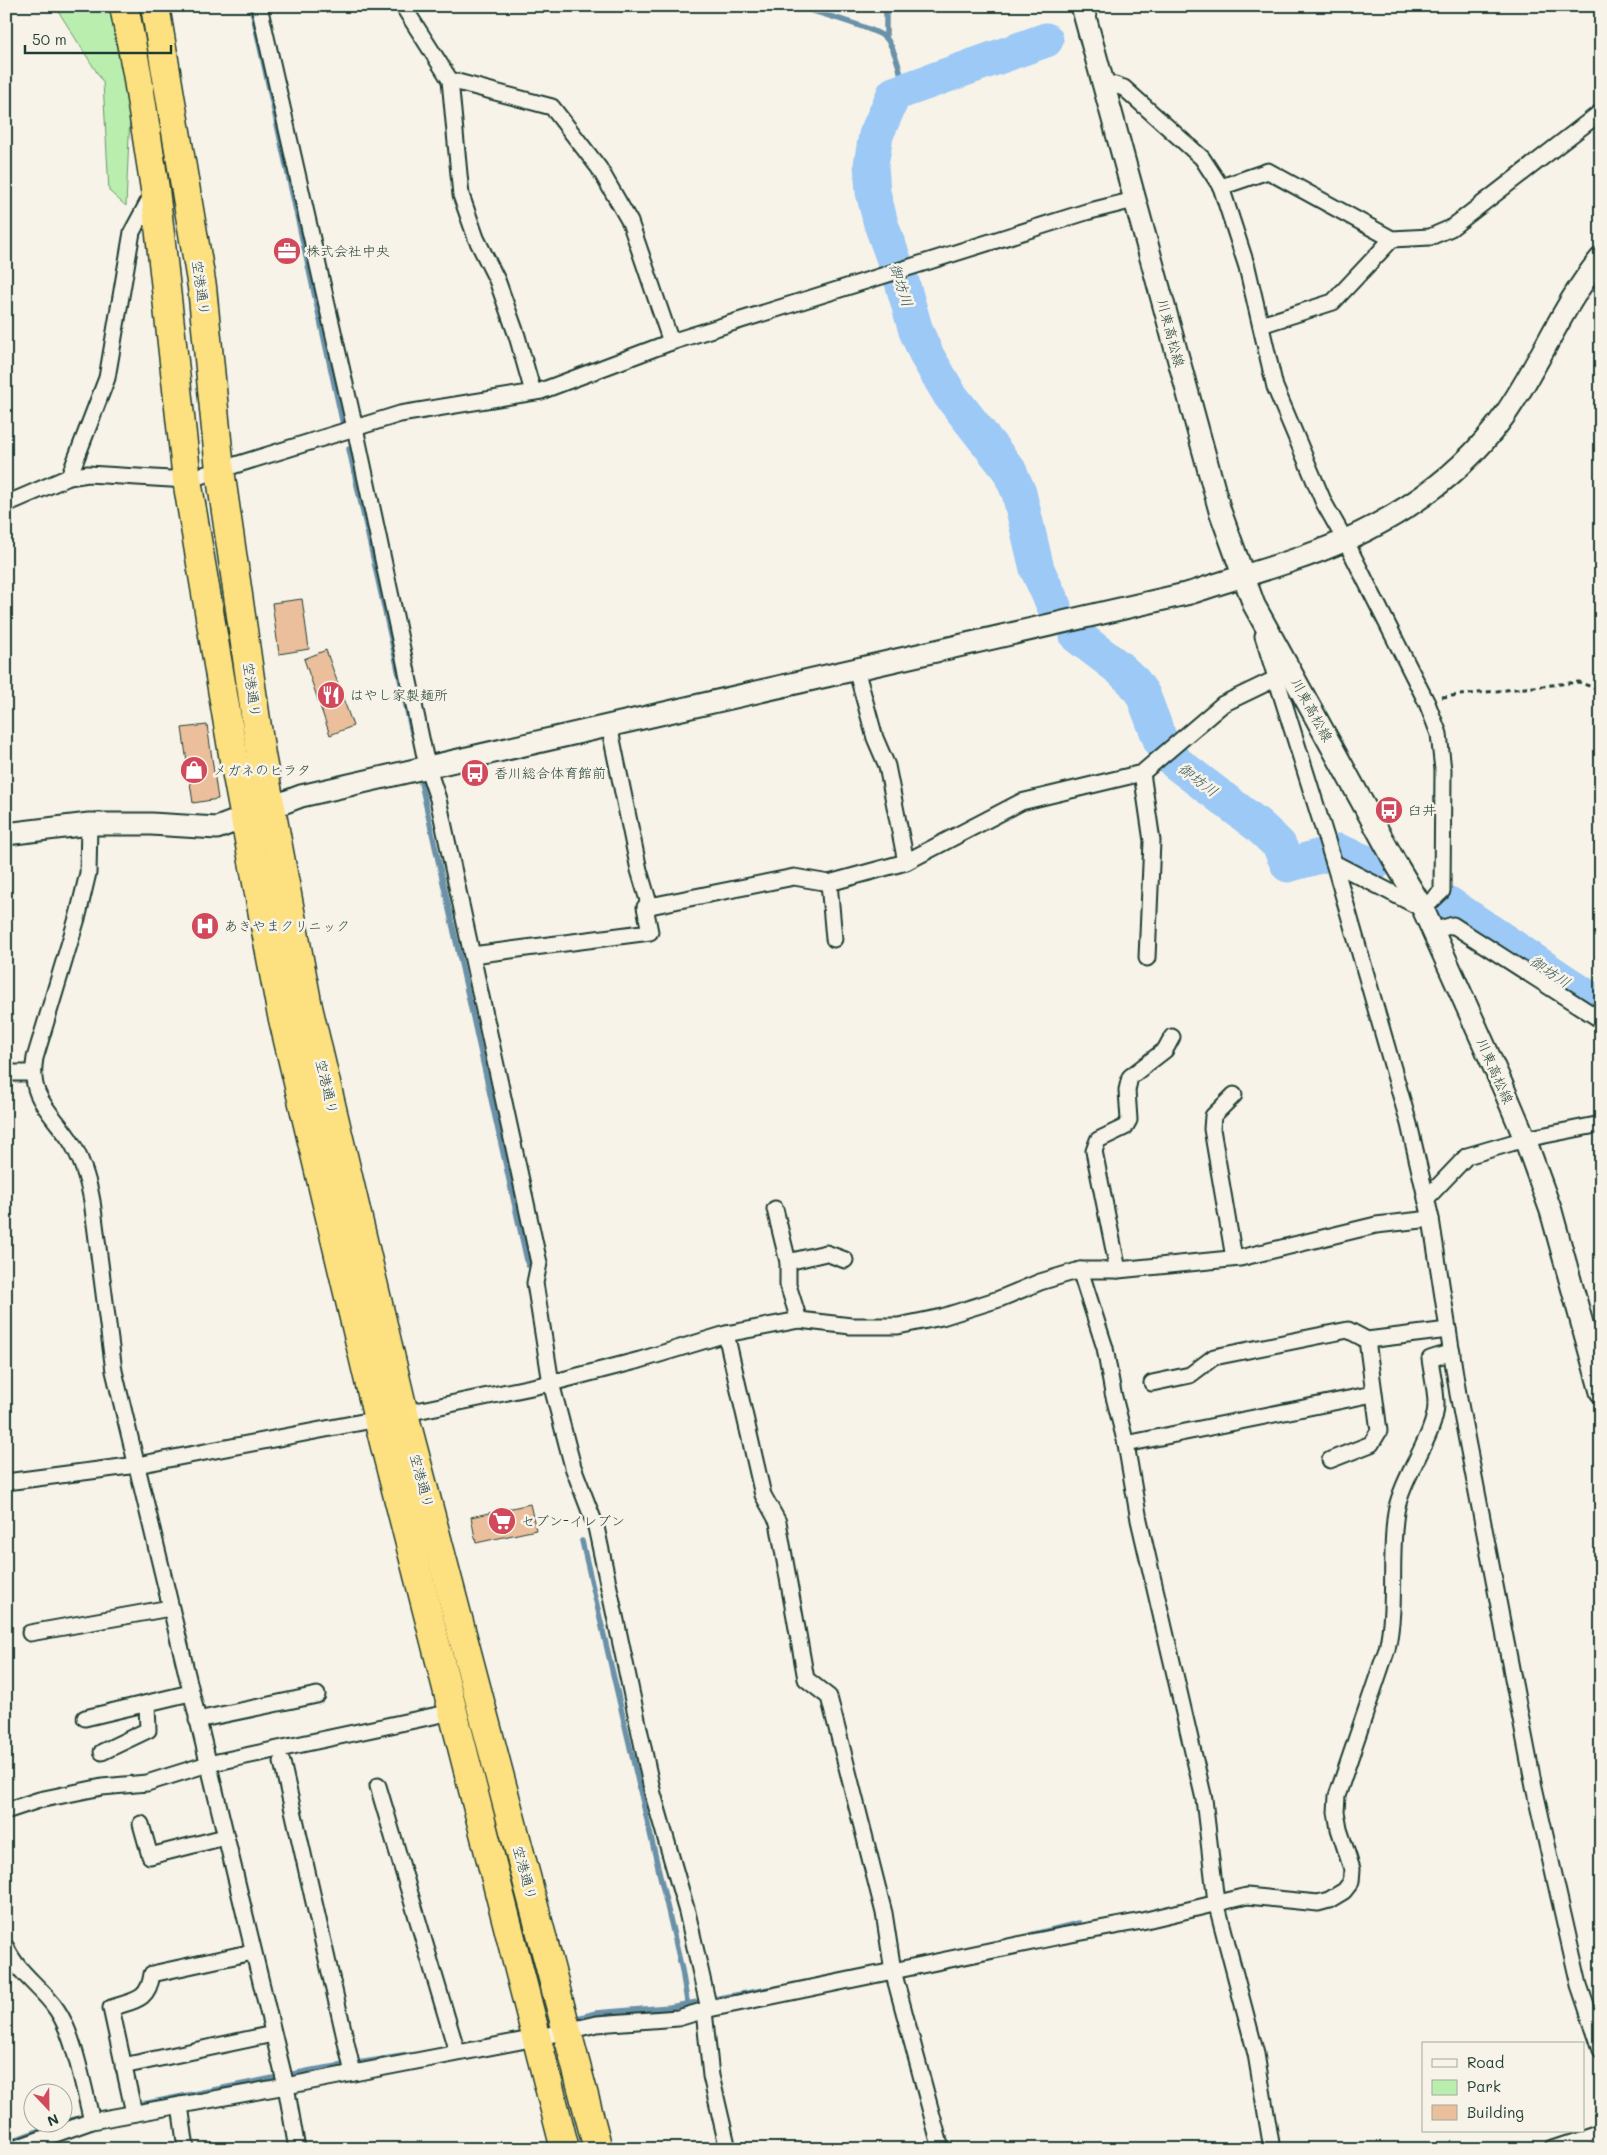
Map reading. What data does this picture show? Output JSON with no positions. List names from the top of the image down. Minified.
{"streets":{"highway":["空港通り"],"street":["川東高松線"]},"water":["御坊川"],"places":{"office":["株式会社中央"],"restaurant":["はやし家製麺所"],"shop":["メガネのヒラタ"],"bus stop":["香川総合体育館前","臼井"],"hospital":["あきやまクリニック"],"supermarket":["セブン-イレブン"]},"legend":["Road","Park","Building"],"scale_bar":"50 m","north":"bottom"}
